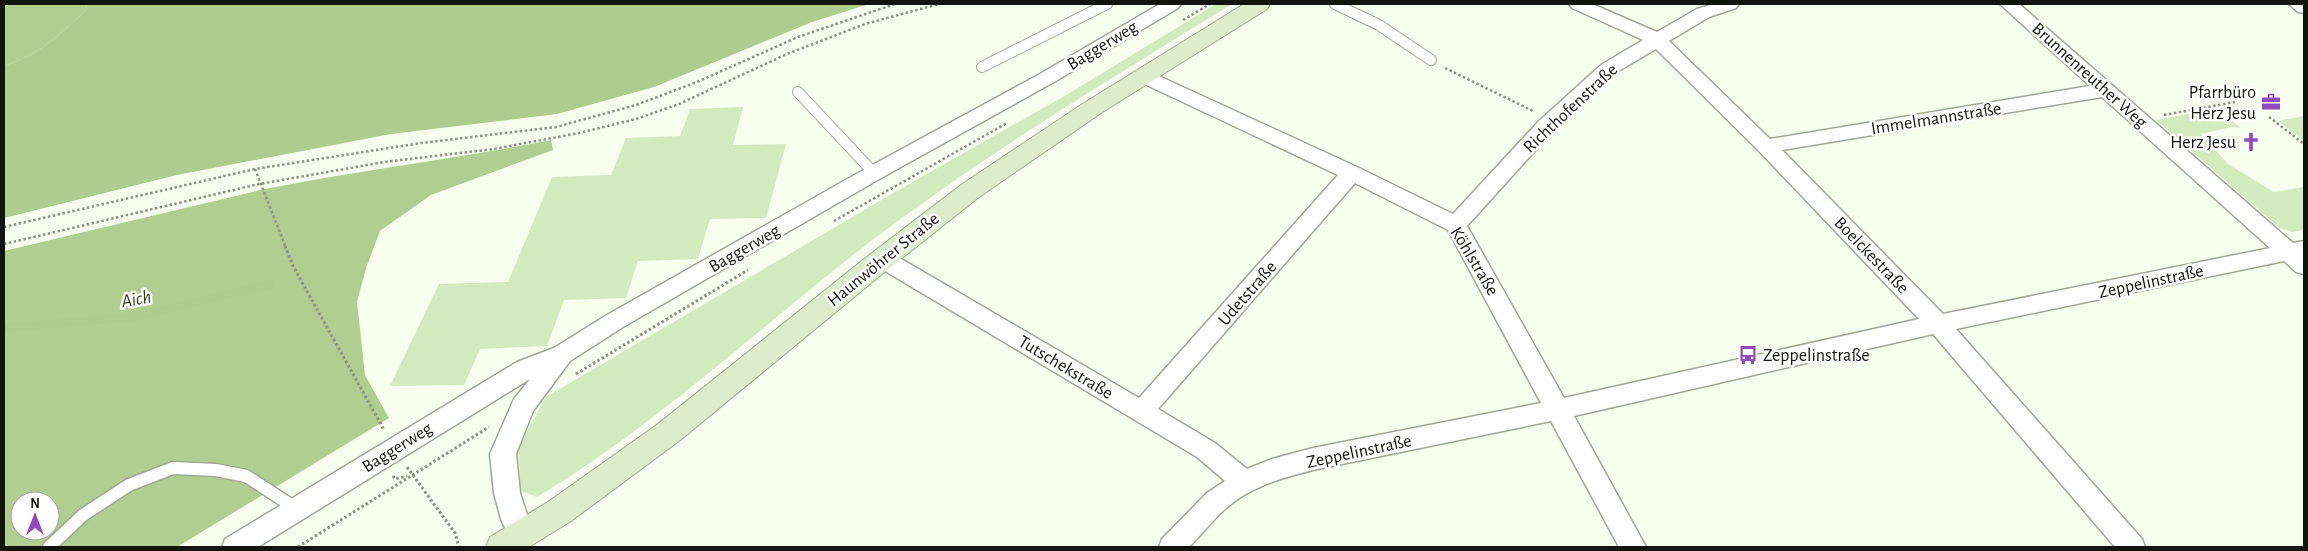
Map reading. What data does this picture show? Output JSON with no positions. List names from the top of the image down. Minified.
{"streets":{"street":["Baggerweg","Brunnenreuther Weg","Richthofenstraße","Immelmannstraße","Boelckestraße","Haunwöhrer Straße","Köhlstraße","Zeppelinstraße","Udetstraße","Tutschekstraße"]},"crossings":[["Baggerweg","Haunwöhrer Straße"],["Brunnenreuther Weg","Immelmannstraße"],["Brunnenreuther Weg","Zeppelinstraße"],["Richthofenstraße","Boelckestraße"],["Richthofenstraße","Köhlstraße"],["Immelmannstraße","Boelckestraße"],["Boelckestraße","Zeppelinstraße"],["Haunwöhrer Straße","Köhlstraße"],["Haunwöhrer Straße","Tutschekstraße"],["Köhlstraße","Zeppelinstraße"],["Köhlstraße","Udetstraße"],["Zeppelinstraße","Tutschekstraße"],["Udetstraße","Tutschekstraße"]],"water":["Aich"],"places":{"office":["Pfarrbüro Herz Jesu"],"church":["Herz Jesu"],"bus stop":["Zeppelinstraße"]},"north":"top"}
